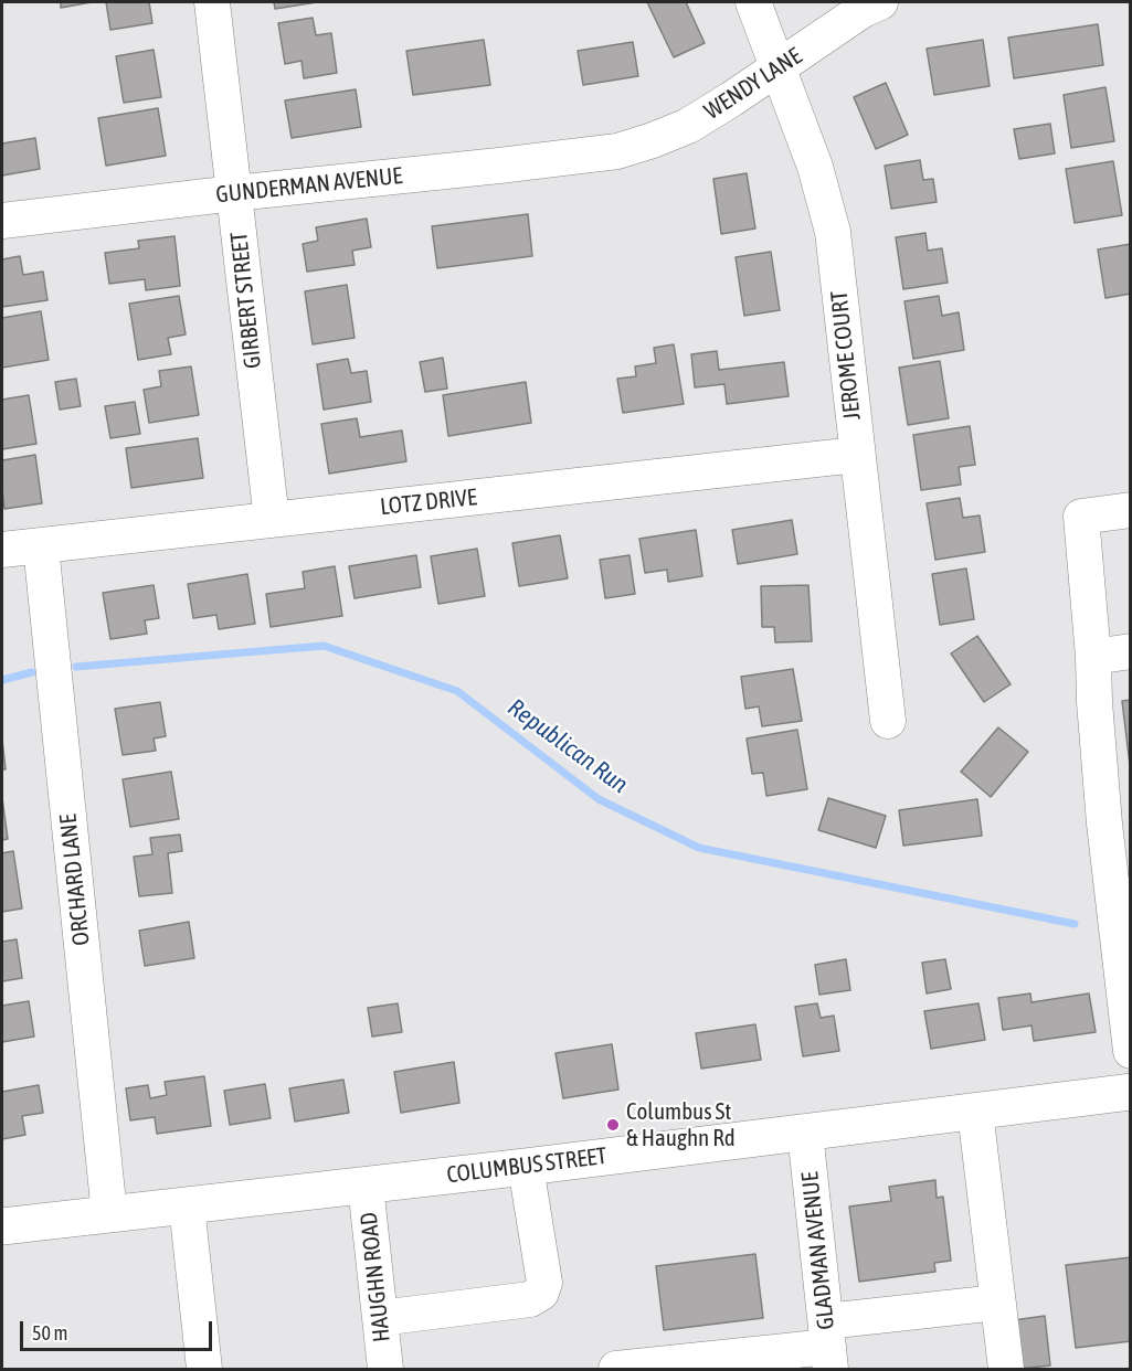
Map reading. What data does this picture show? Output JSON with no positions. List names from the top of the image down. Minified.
{"streets":{"main road":["COLUMBUS STREET"],"street":["WENDY LANE","GUNDERMAN AVENUE","GIRBERT STREET","JEROME COURT","LOTZ DRIVE","ORCHARD LANE","GLADMAN AVENUE","HAUGHN ROAD"]},"crossings":[["WENDY LANE","GUNDERMAN AVENUE"],["WENDY LANE","JEROME COURT"],["GUNDERMAN AVENUE","GIRBERT STREET"],["GIRBERT STREET","LOTZ DRIVE"],["JEROME COURT","LOTZ DRIVE"],["LOTZ DRIVE","ORCHARD LANE"],["ORCHARD LANE","COLUMBUS STREET"],["COLUMBUS STREET","GLADMAN AVENUE"],["COLUMBUS STREET","HAUGHN ROAD"]],"water":["Republican Run"],"places":["Columbus St & Haughn Rd"],"scale_bar":"50 m"}
